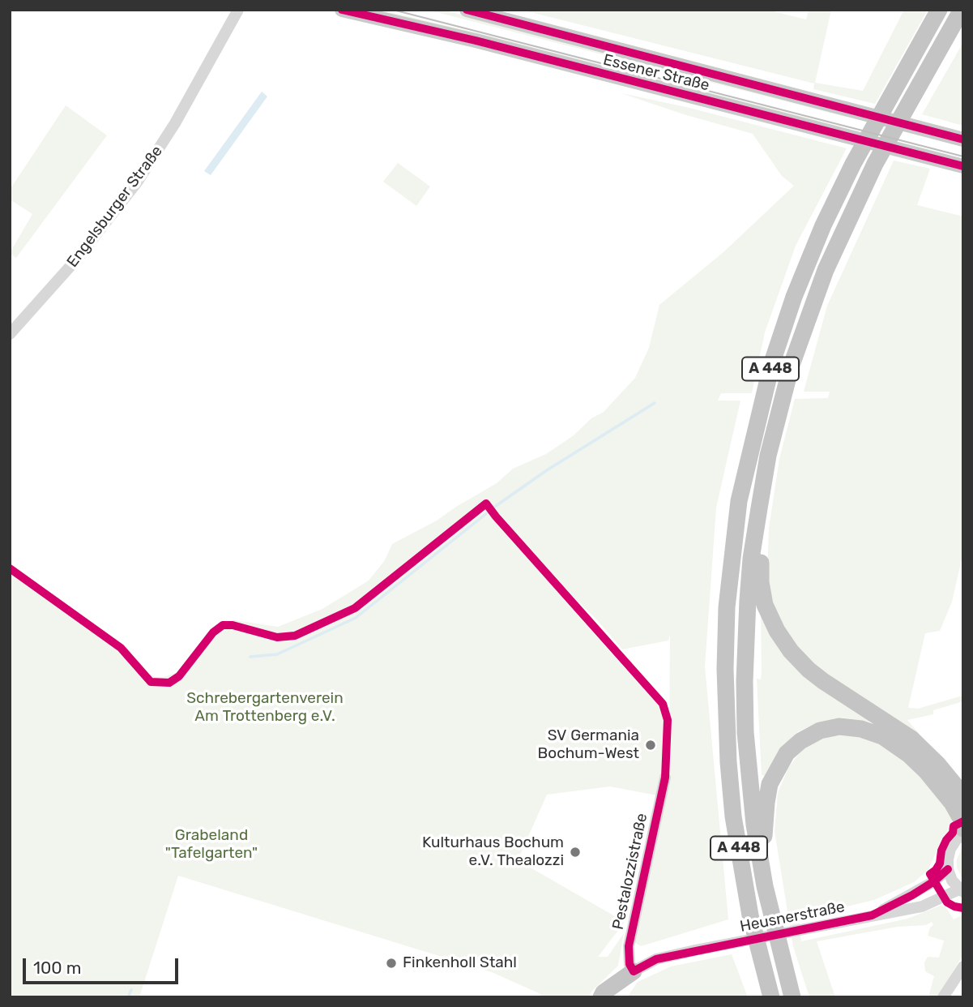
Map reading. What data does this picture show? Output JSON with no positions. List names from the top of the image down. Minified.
{"streets":{"highway":["A 448"],"main road":["Essener Straße"],"street":["Engelsburger Straße","Pestalozzistraße","Heusnerstraße"]},"crossings":[["Pestalozzistraße","Heusnerstraße"]],"parks":["Schrebergartenverein Am Trottenberg e.V.","Grabeland \"Tafelgarten\""],"places":["SV Germania Bochum-West","Kulturhaus Bochum e.V. Thealozzi","Finkenholl Stahl"],"scale_bar":"100 m"}
